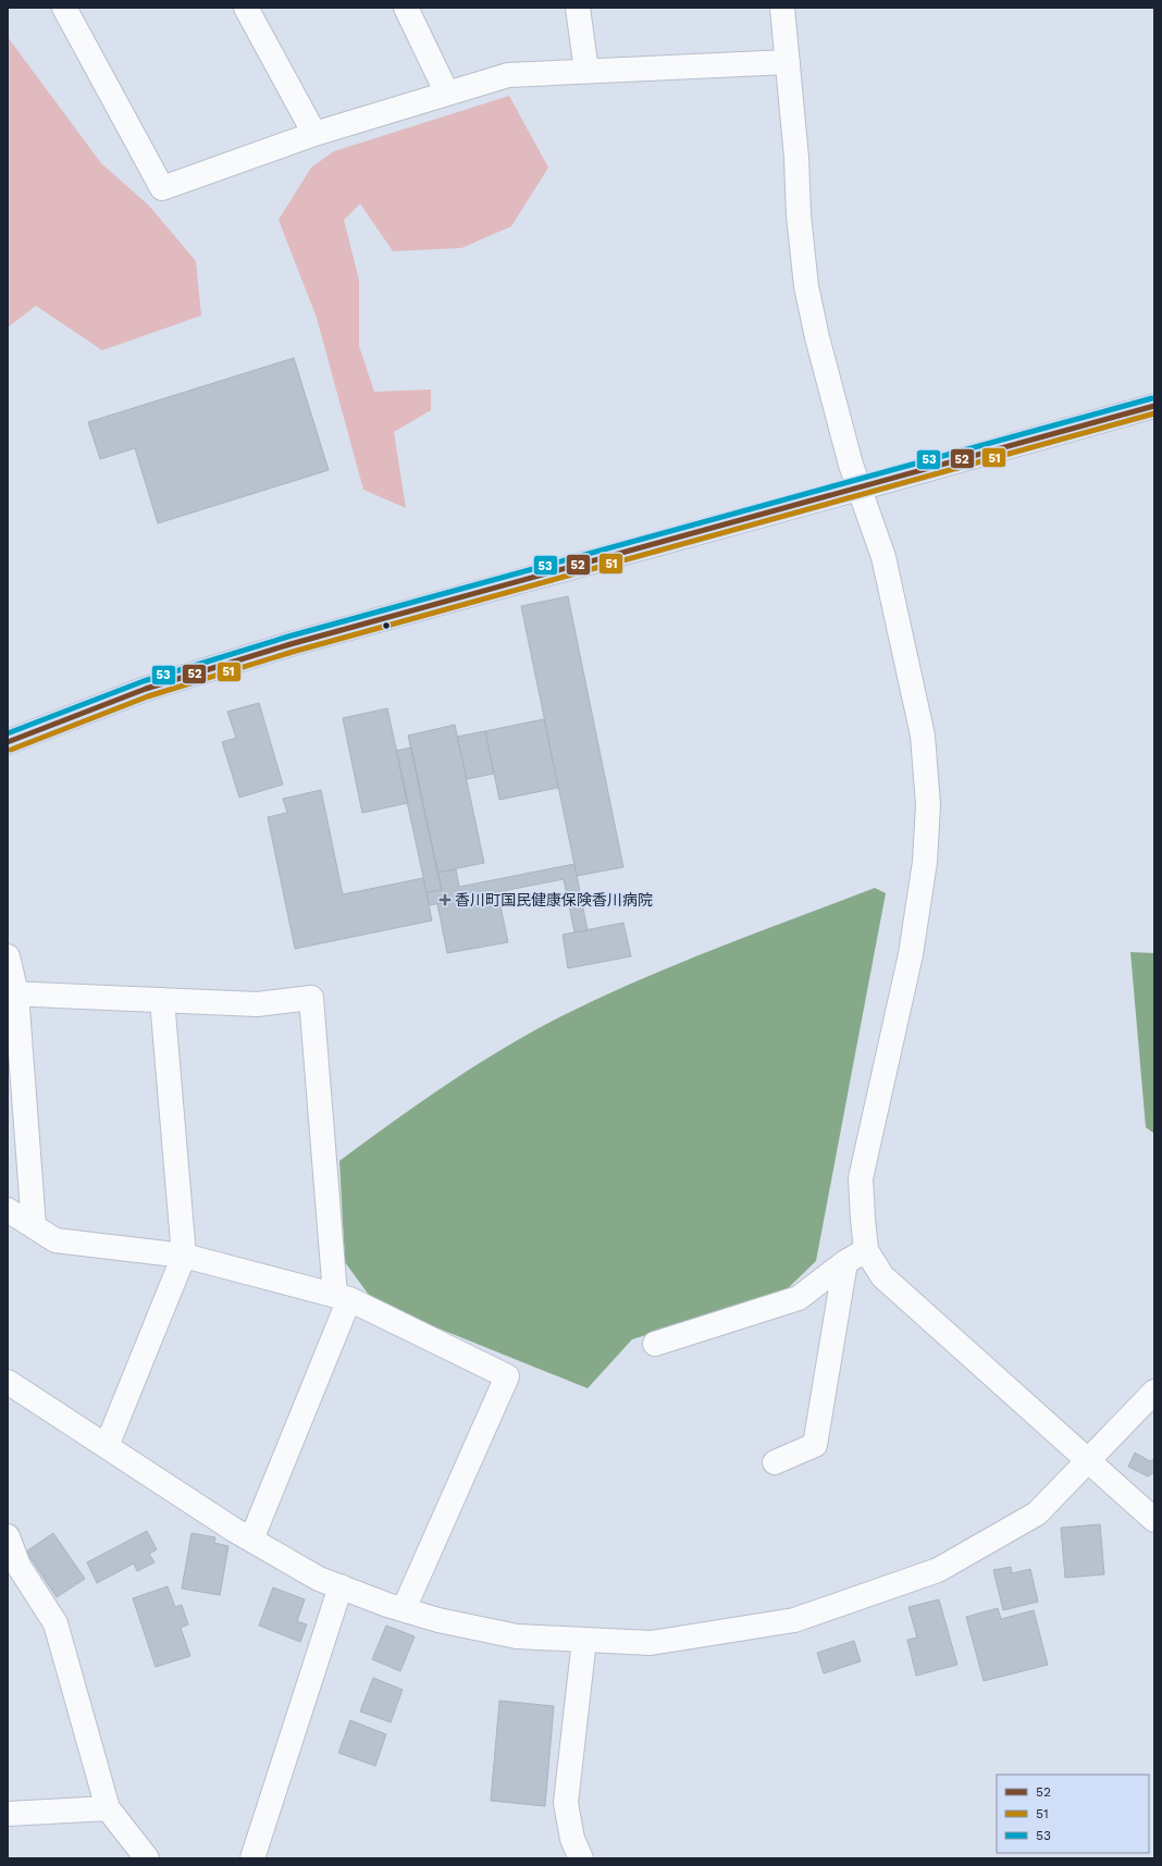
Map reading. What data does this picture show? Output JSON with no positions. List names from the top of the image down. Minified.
{"places":{"health":["香川町国民健康保険香川病院"]},"lines":["transit line 53","transit line 52","transit line 51"],"legend":["52","51","53"]}
